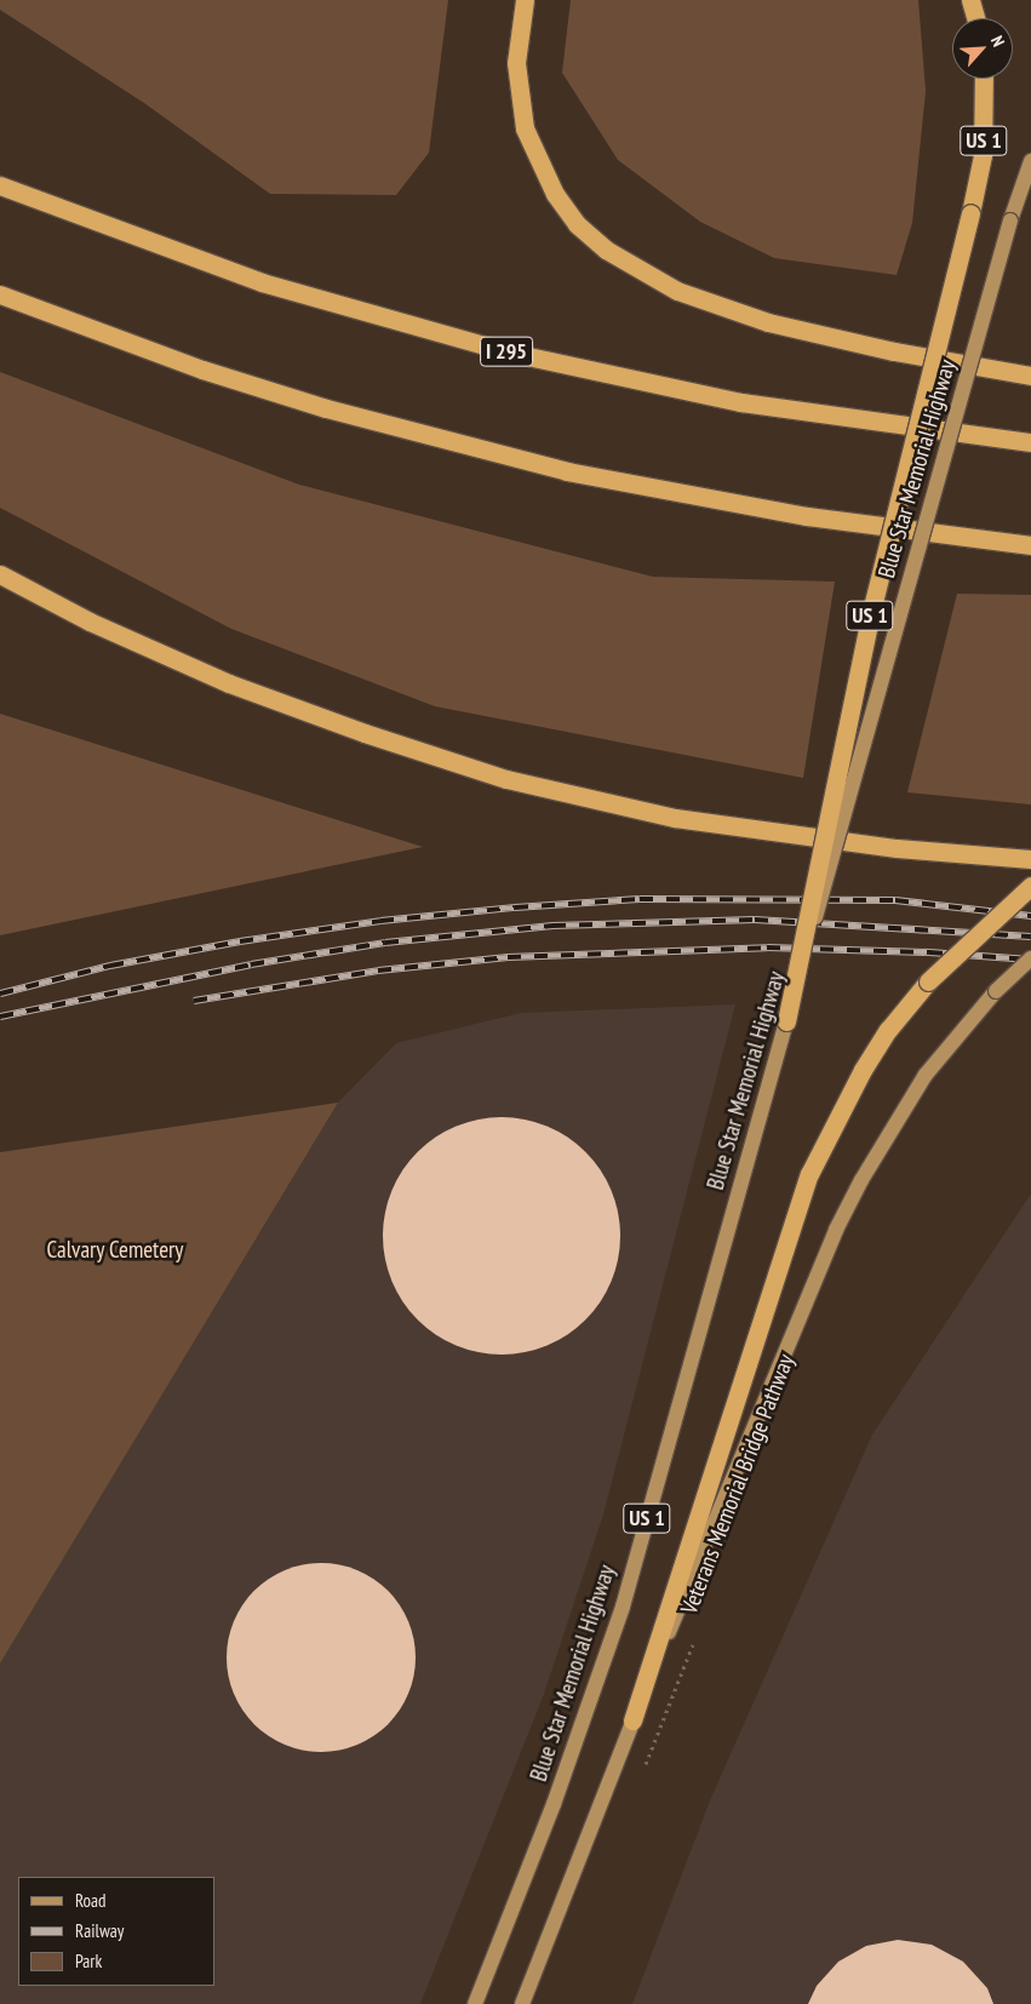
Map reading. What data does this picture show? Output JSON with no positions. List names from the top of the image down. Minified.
{"streets":{"highway":["US 1","I 295"],"main road":["Blue Star Memorial Highway"],"path":["Veterans Memorial Bridge Pathway"]},"crossings":[["US 1","Blue Star Memorial Highway"]],"parks":["Calvary Cemetery"],"legend":["Road","Railway","Park"],"north":"top right"}
